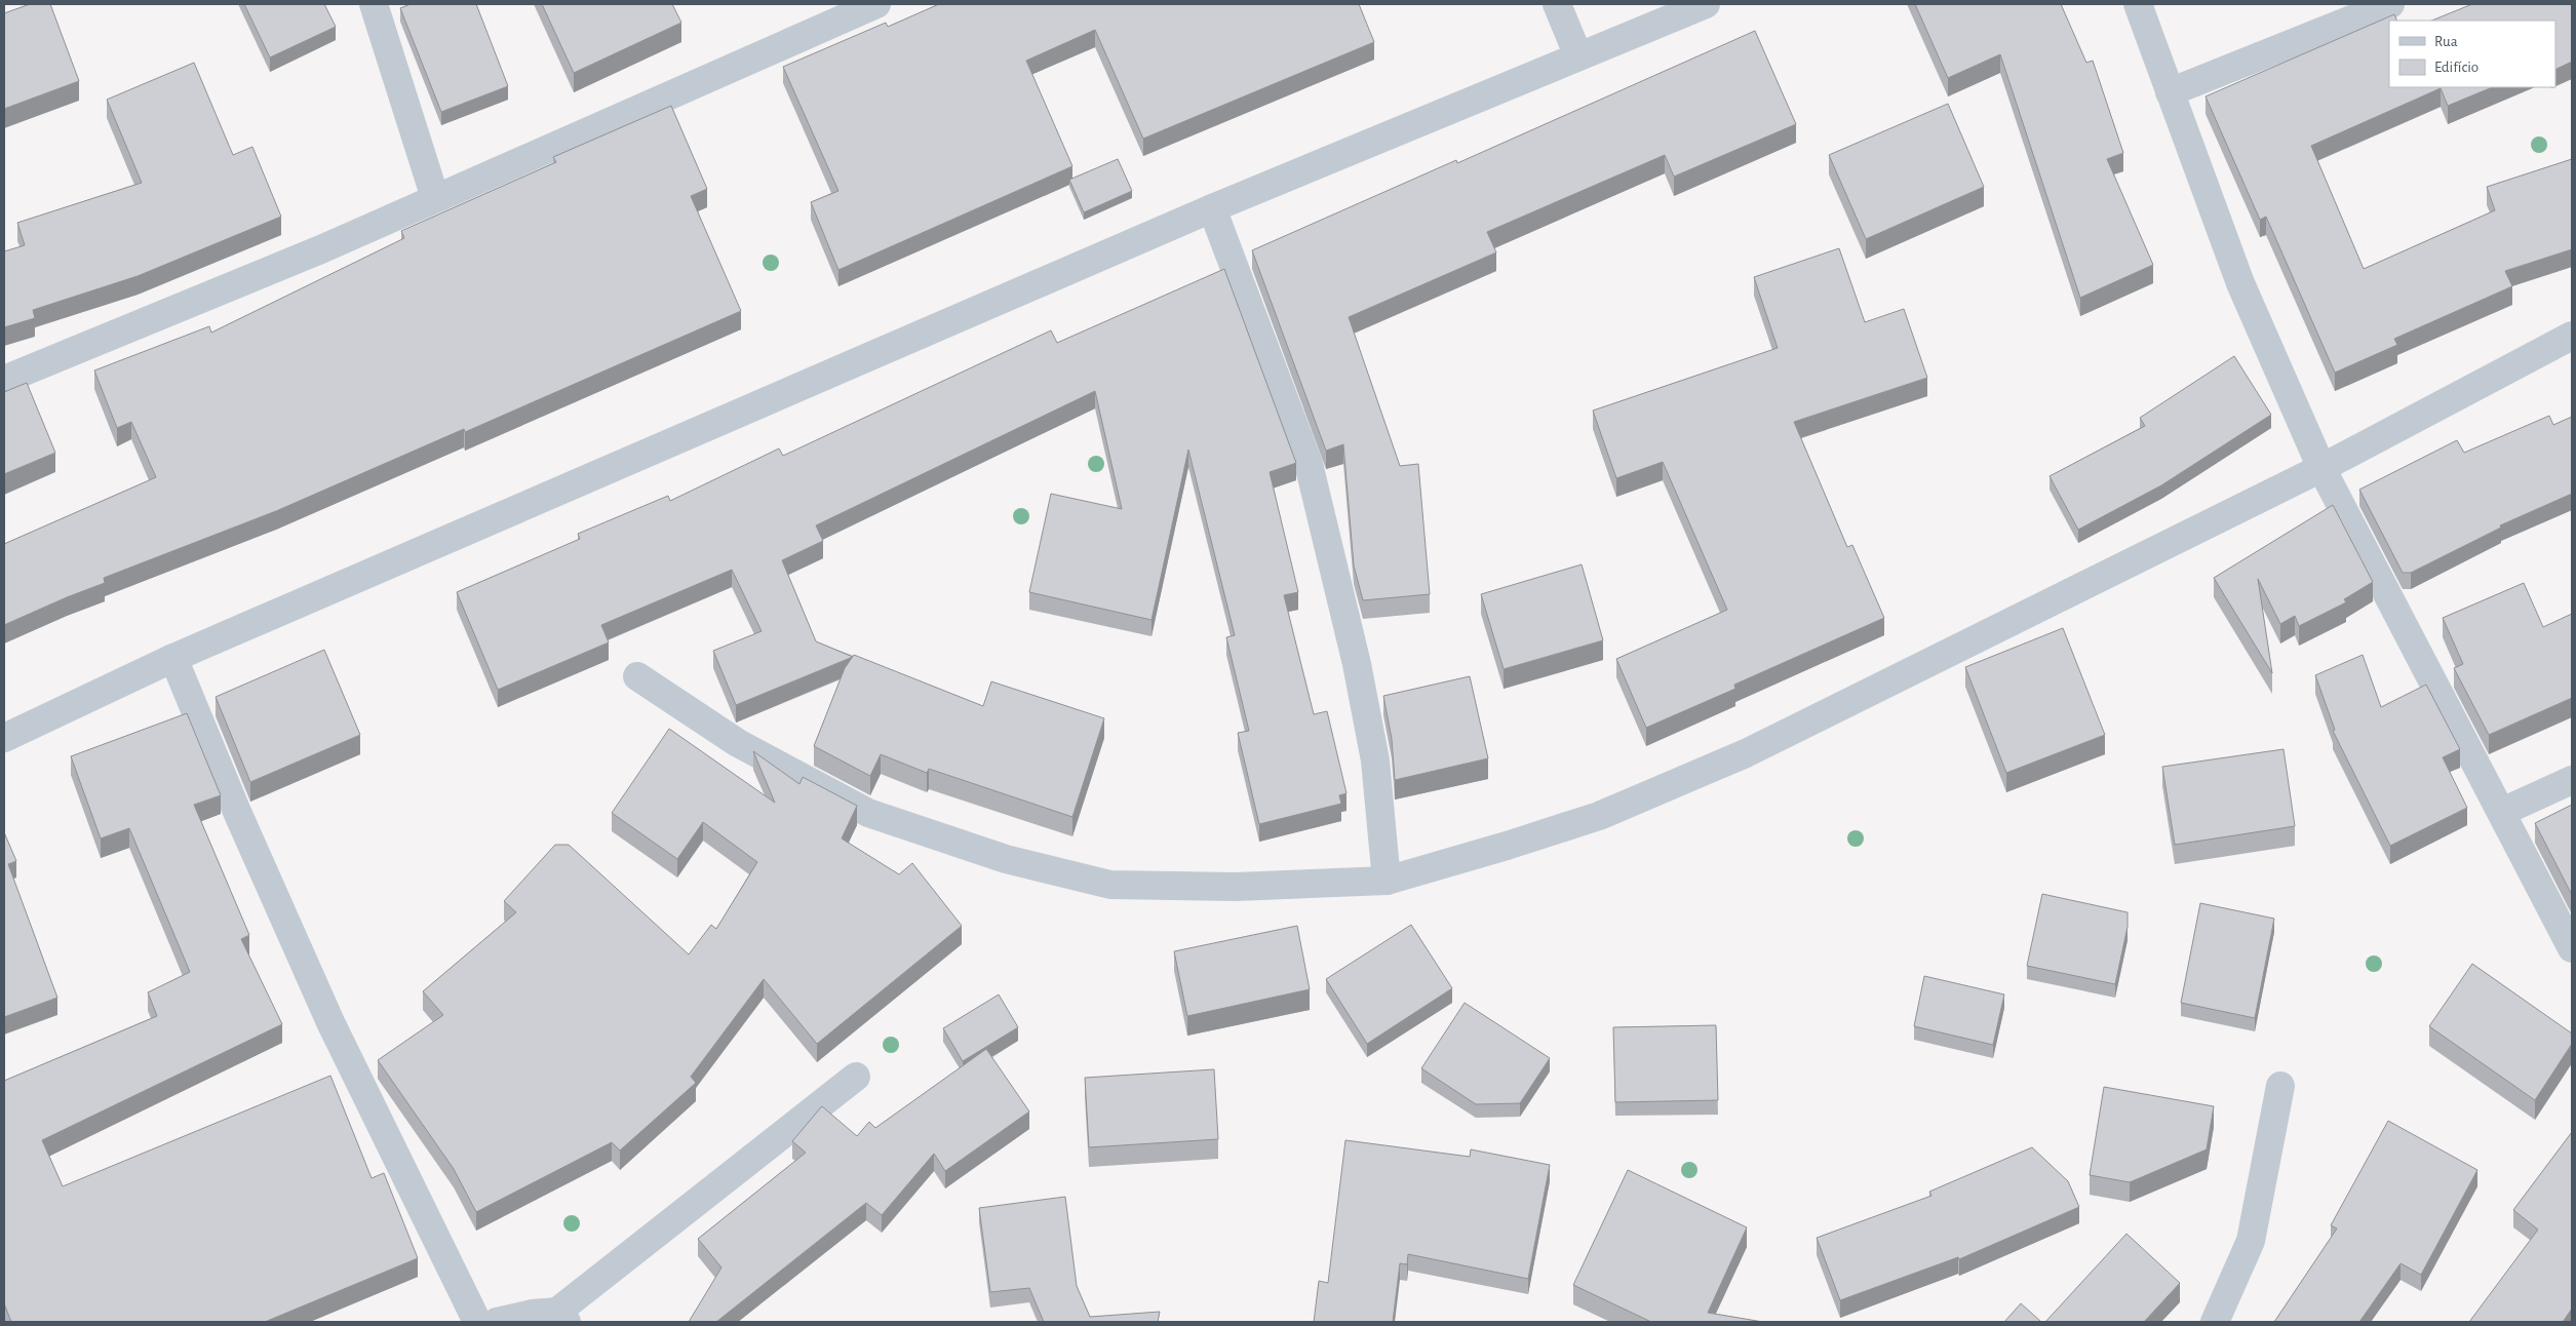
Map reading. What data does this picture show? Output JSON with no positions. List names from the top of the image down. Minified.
{"legend":["Rua","Edifício"]}
